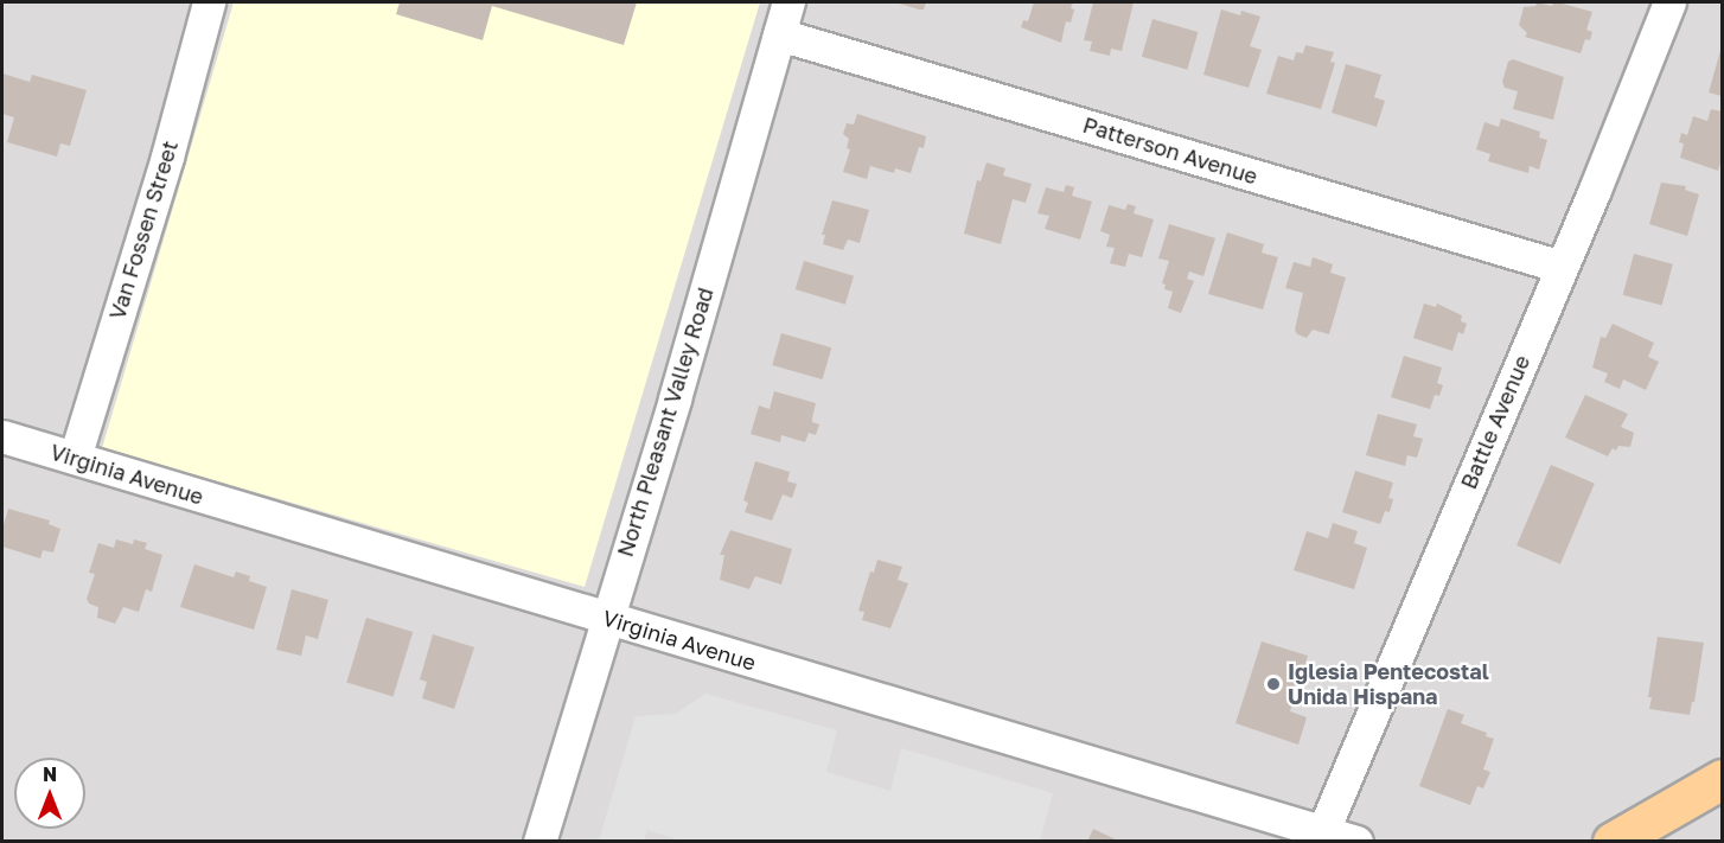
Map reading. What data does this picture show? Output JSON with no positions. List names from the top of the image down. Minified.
{"streets":{"street":["Patterson Avenue","Van Fossen Street","North Pleasant Valley Road","Battle Avenue","Virginia Avenue"]},"crossings":[["Patterson Avenue","North Pleasant Valley Road"],["Patterson Avenue","Battle Avenue"],["Van Fossen Street","Virginia Avenue"],["North Pleasant Valley Road","Virginia Avenue"],["Battle Avenue","Virginia Avenue"]],"places":["Iglesia Pentecostal Unida Hispana"],"north":"top"}
